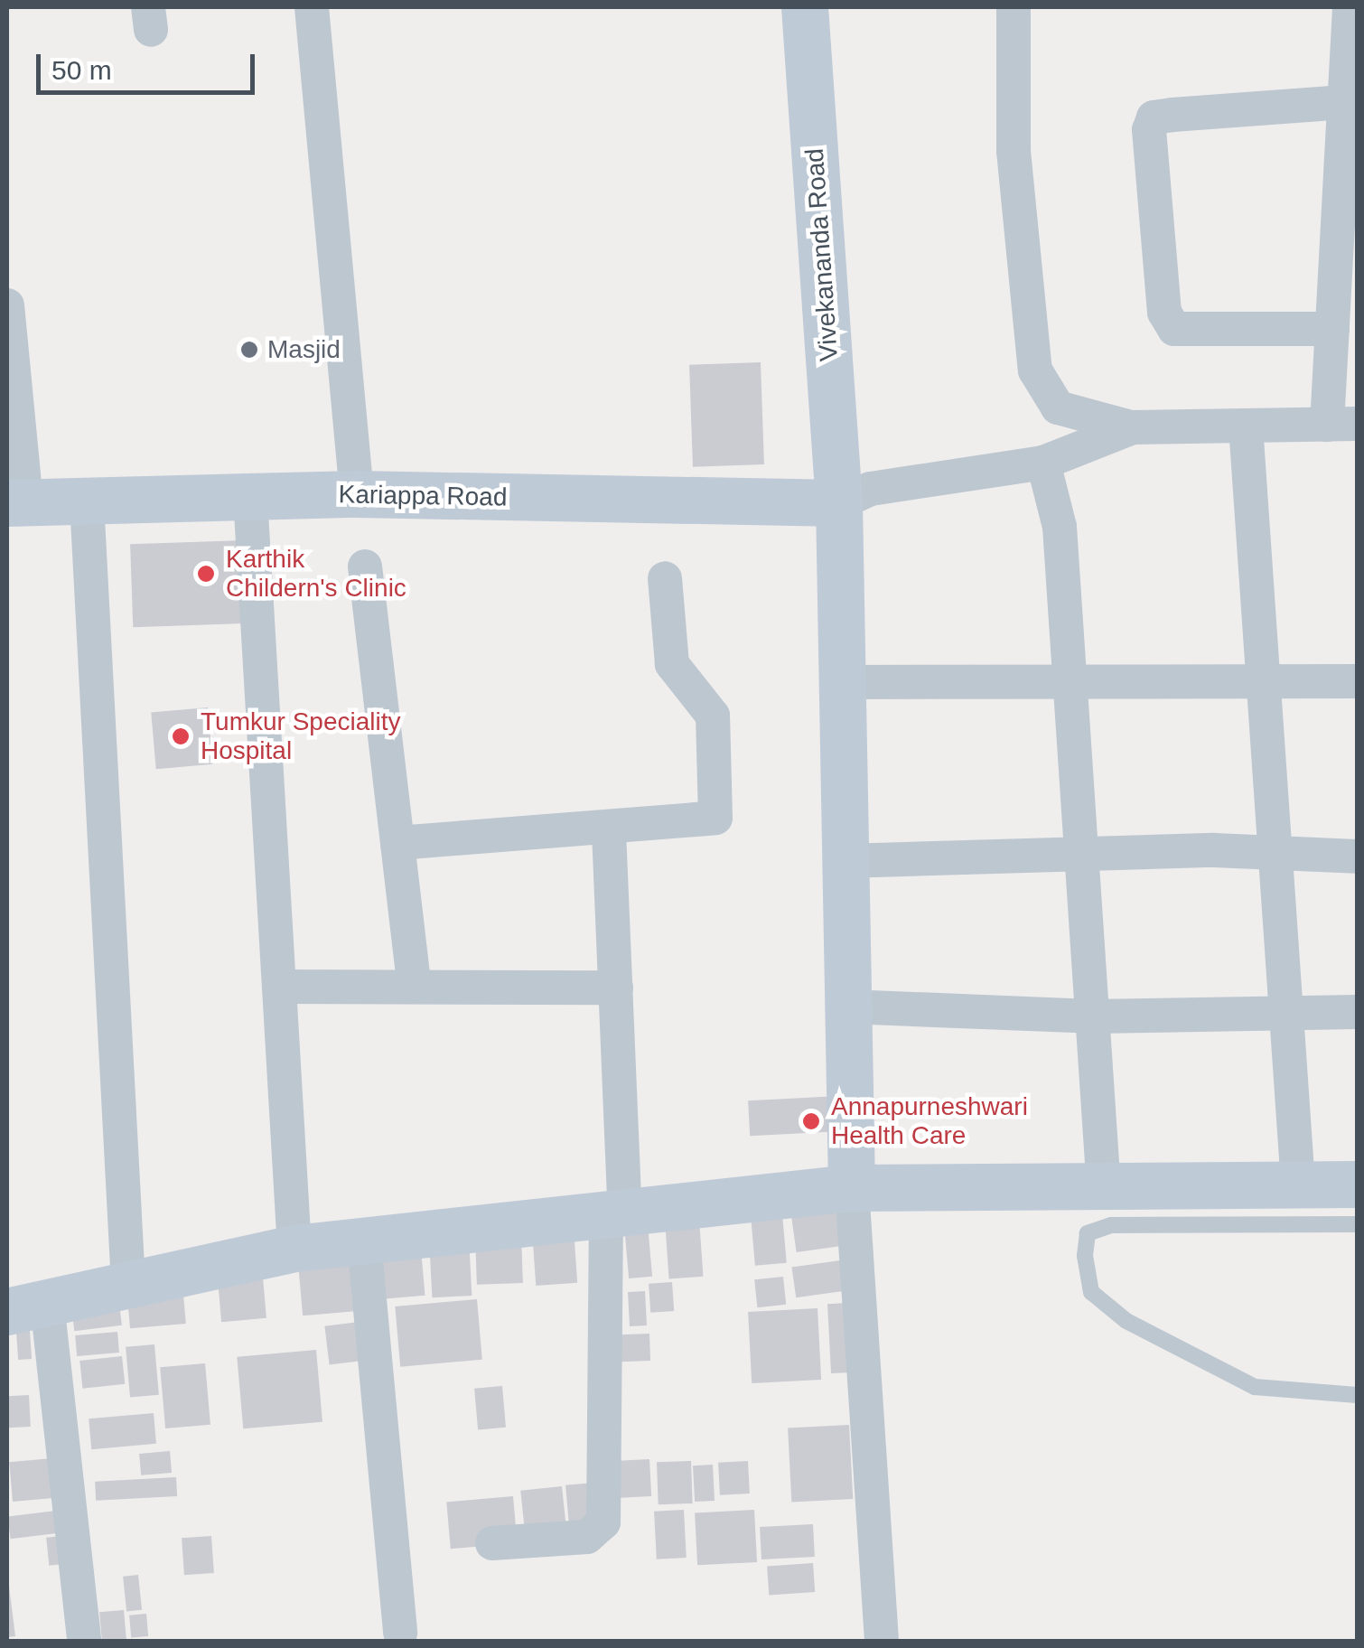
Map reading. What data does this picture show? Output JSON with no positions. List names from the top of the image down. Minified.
{"streets":{"street":["Vivekananda Road","Kariappa Road"]},"crossings":[["Vivekananda Road","Kariappa Road"]],"places":["Masjid","Karthik Childern's Clinic","Tumkur Speciality Hospital","Annapurneshwari Health Care"],"scale_bar":"50 m"}
